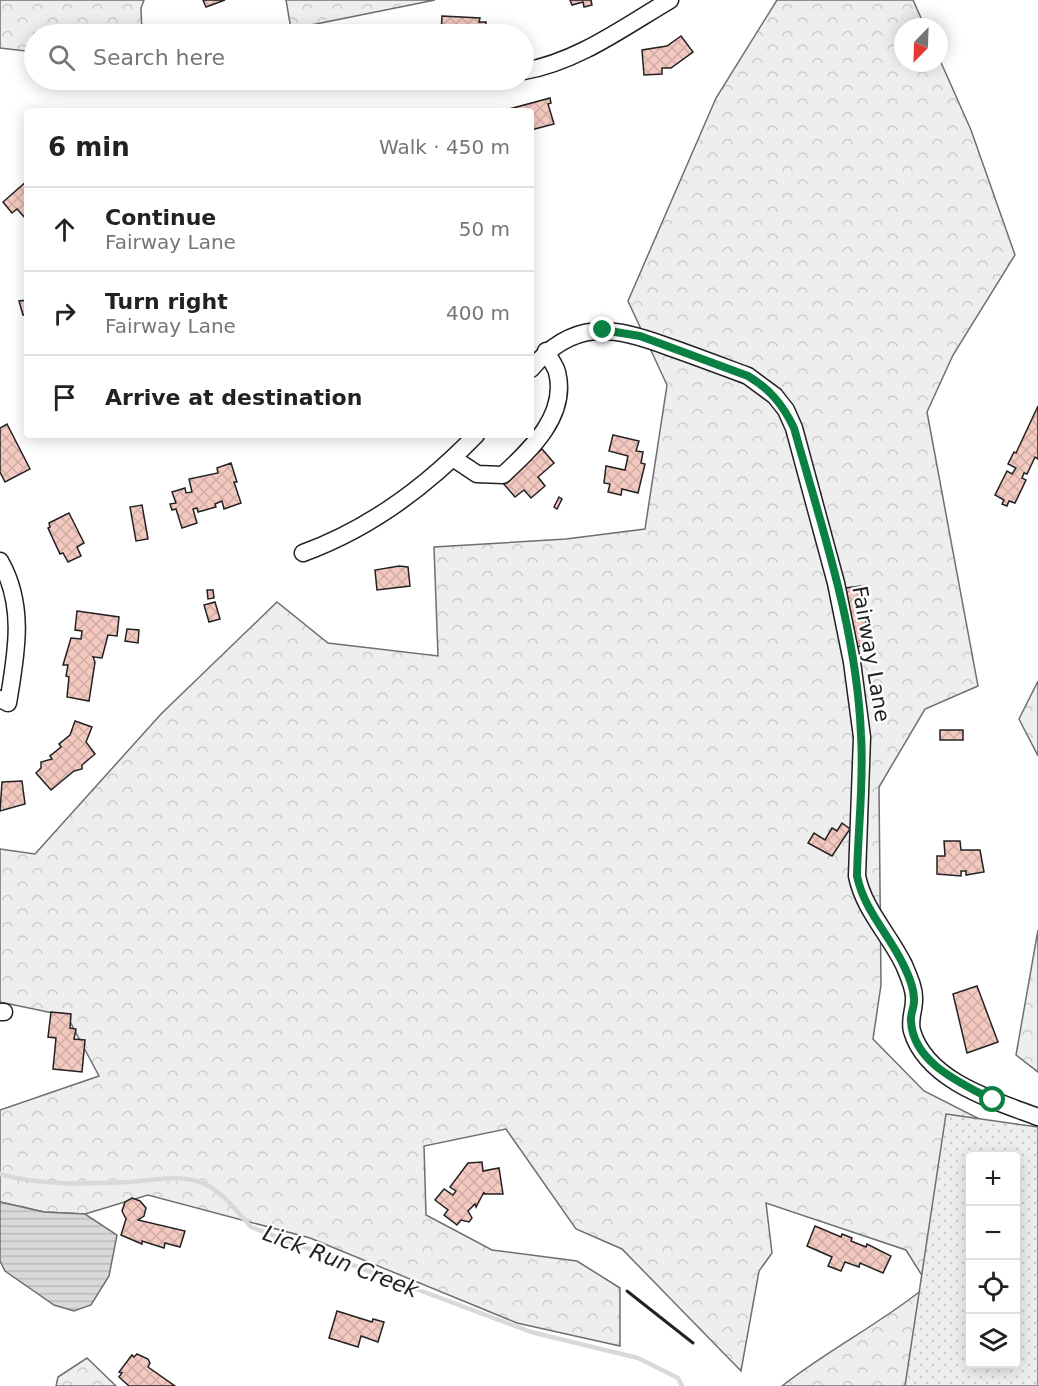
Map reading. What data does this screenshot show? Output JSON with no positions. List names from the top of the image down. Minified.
{"streets":{"street":["Fairway Lane"]},"water":["Lick Run Creek"],"north":"bottom left","page":{"search":"Search here","heading":["6 min","Walk · 450 m"],"list":[["Continue","Fairway Lane","50 m"],["Turn right","Fairway Lane","400 m"],"Arrive at destination"],"map_buttons":["+","−"]}}
